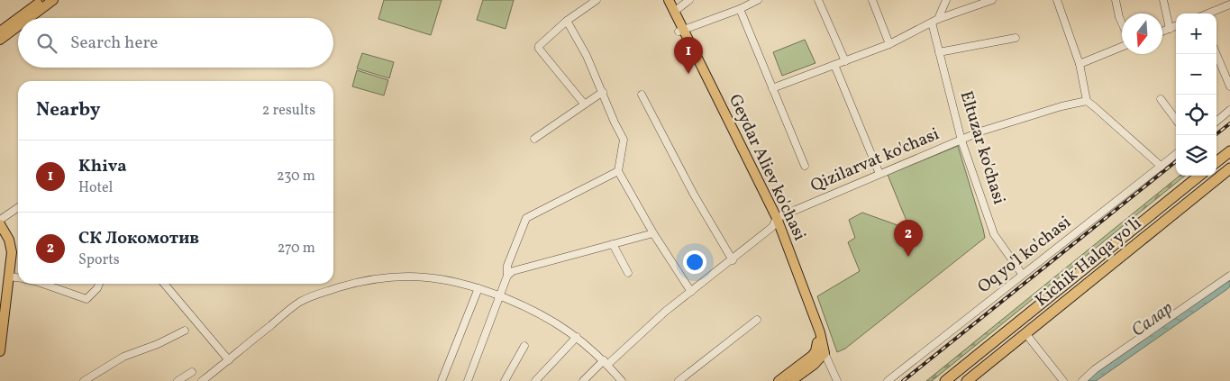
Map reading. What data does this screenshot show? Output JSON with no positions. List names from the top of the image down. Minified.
{"streets":{"highway":["Kichik Halqa yo'li"],"main road":["Geydar Aliev ko'chasi"],"street":["Eltuzar ko'chasi","Qizilarvat ko'chasi","Oq yo'l ko'chasi"]},"crossings":[["Eltuzar ko'chasi","Qizilarvat ko'chasi"],["Eltuzar ko'chasi","Oq yo'l ko'chasi"],["Qizilarvat ko'chasi","Geydar Aliev ko'chasi"]],"water":["Салар"],"north":"bottom","page":{"map_buttons":["+","−"],"search":"Search here","pins":["1","2"],"heading":["Nearby","2 results"],"list":[{"mark":"1","name":"Khiva","note":"Hotel","value":"230 m"},{"mark":"2","name":"СК Локомотив","note":"Sports","value":"270 m"}]}}
